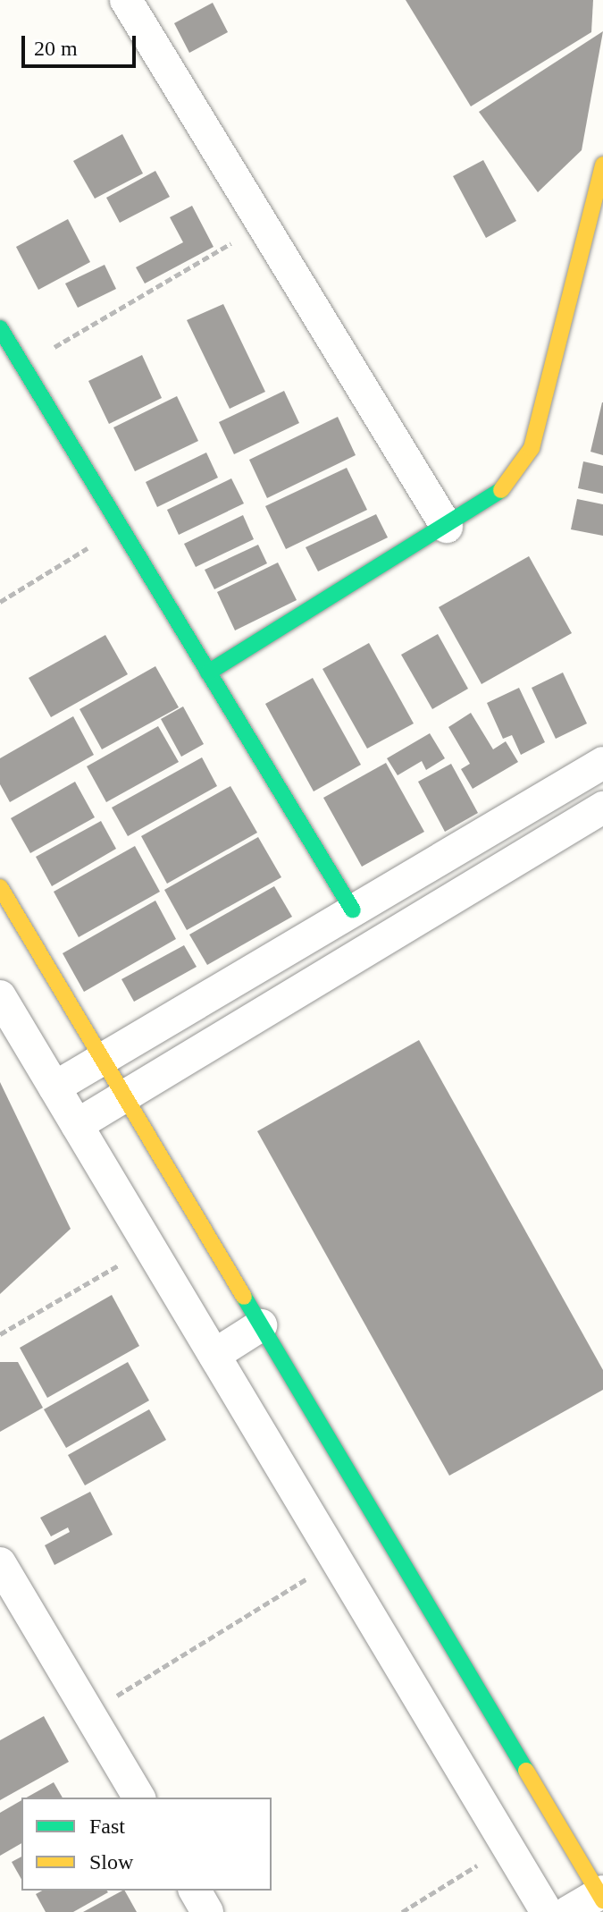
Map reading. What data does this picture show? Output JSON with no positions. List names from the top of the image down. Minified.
{"legend":["Fast","Slow"],"scale_bar":"20 m"}
